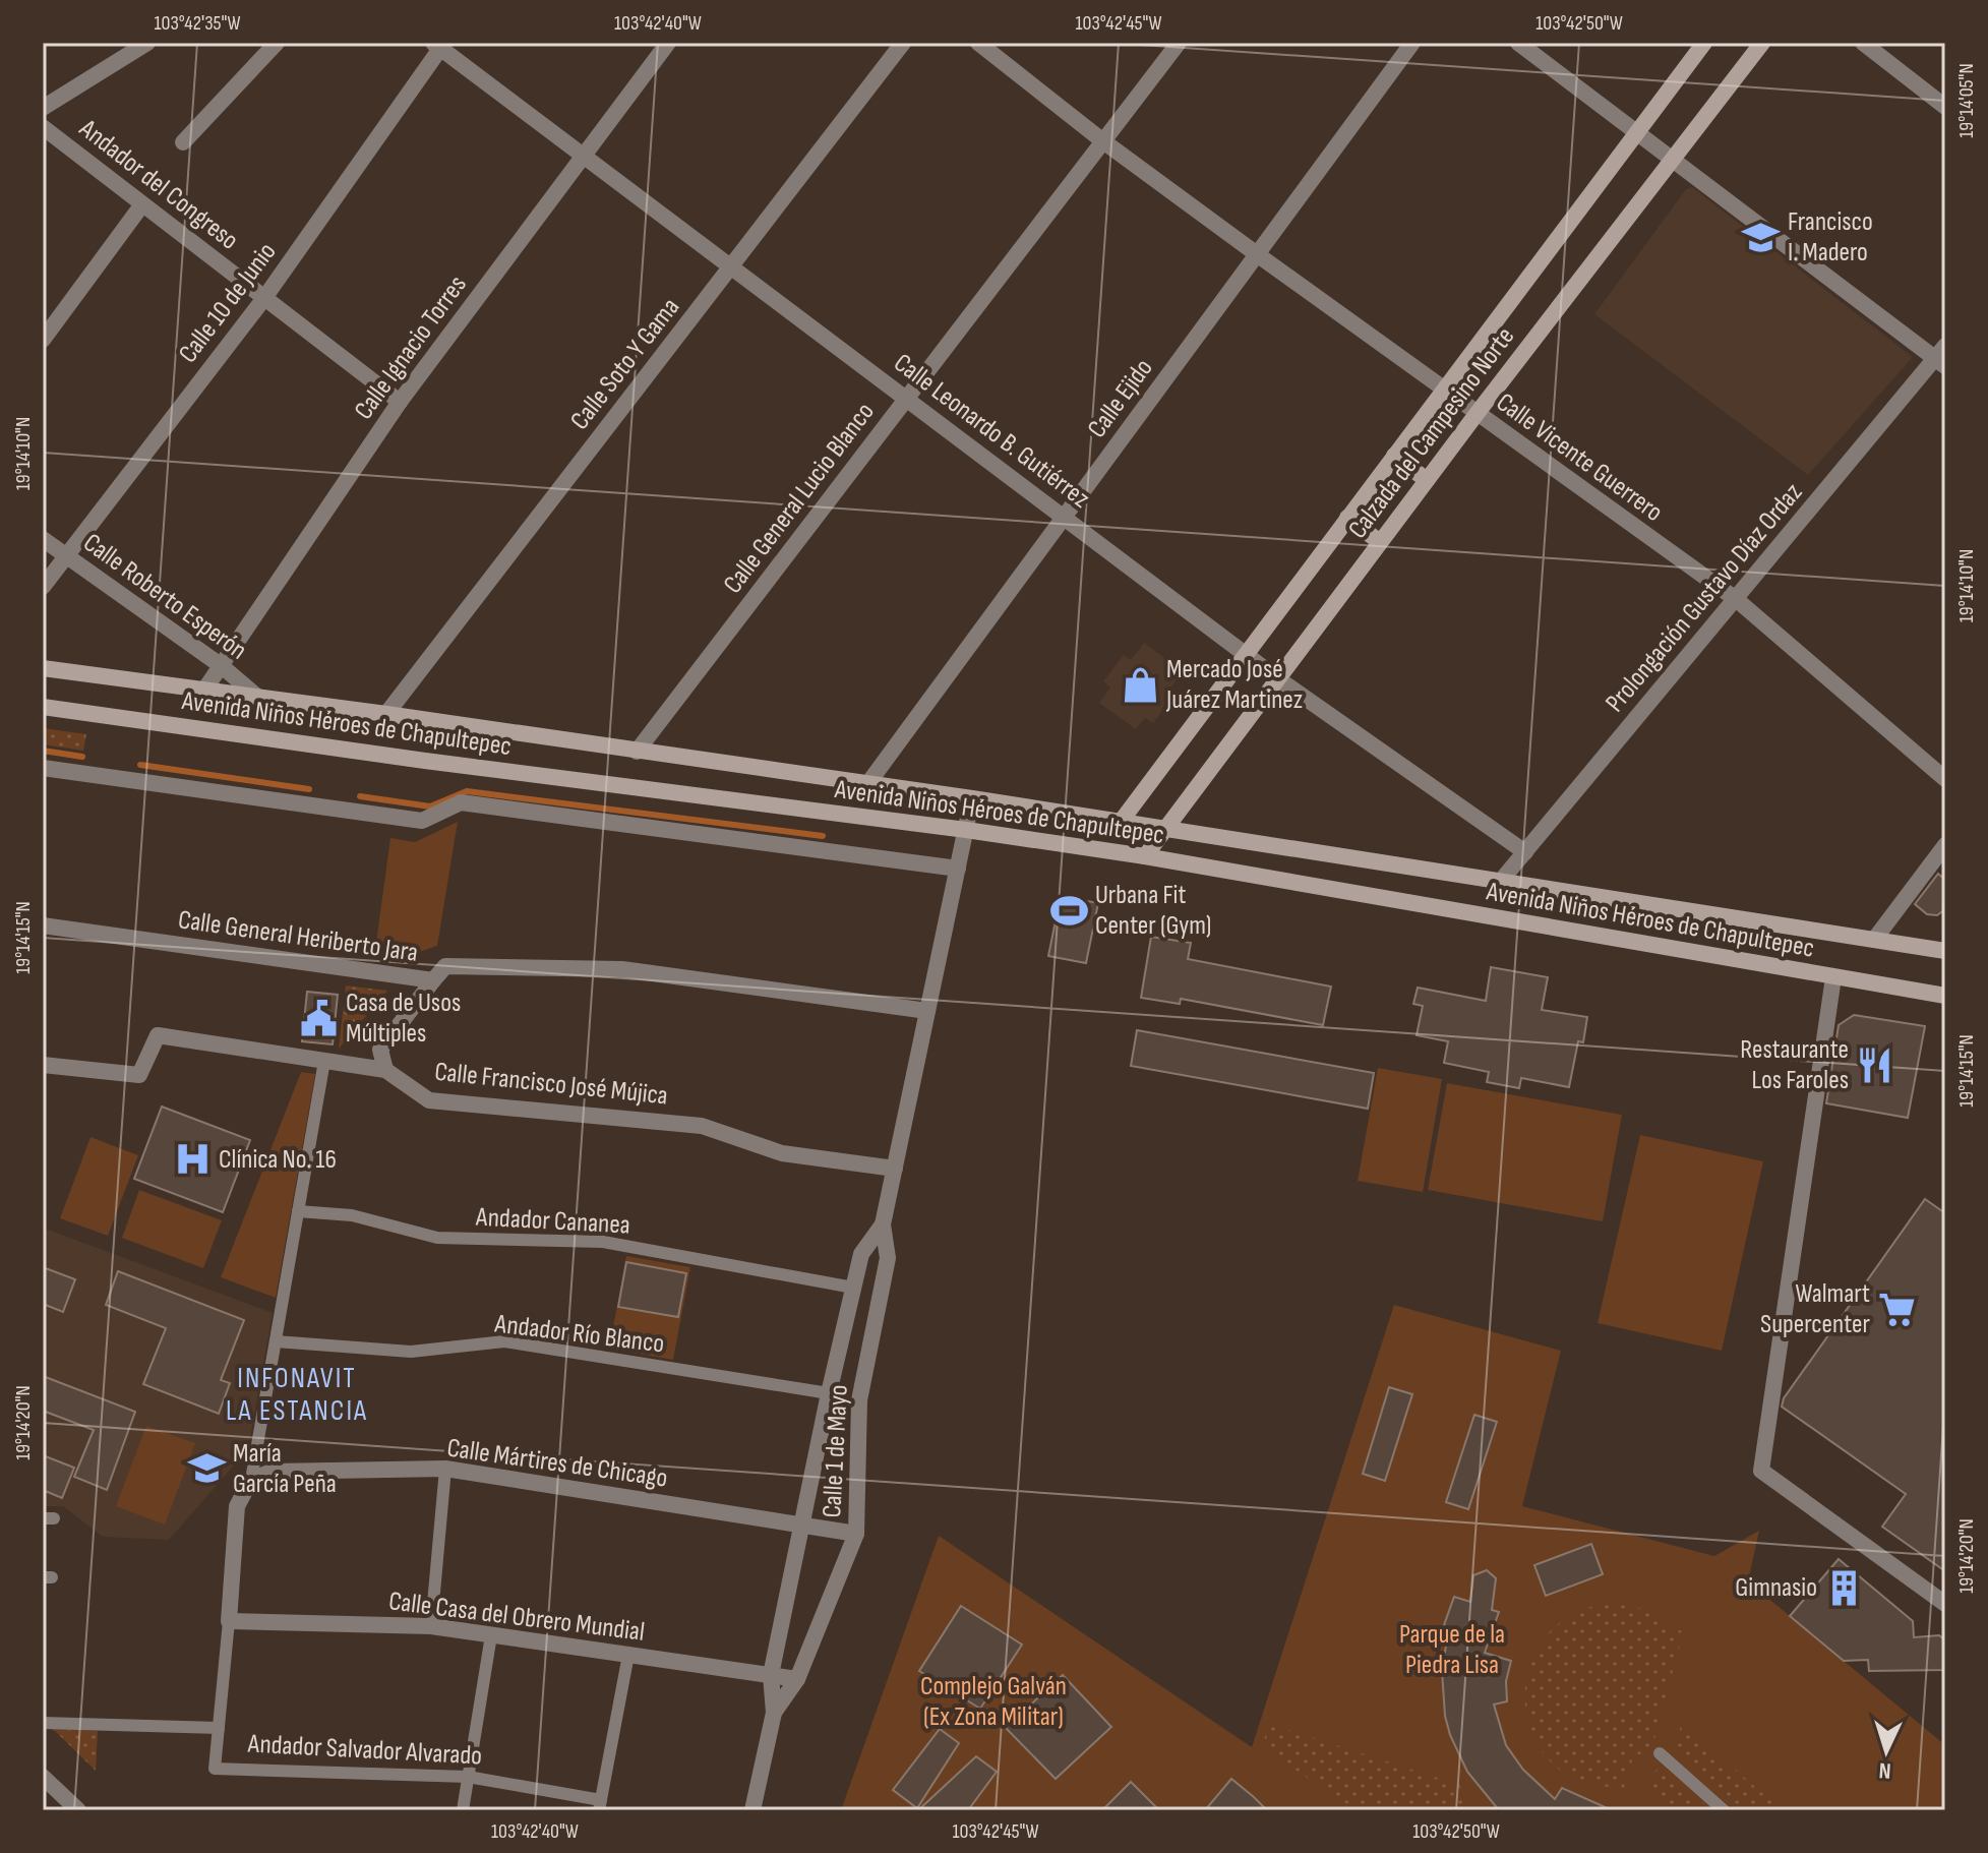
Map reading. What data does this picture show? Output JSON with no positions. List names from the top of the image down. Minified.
{"streets":{"main road":["Calzada del Campesino Norte","Avenida Niños Héroes de Chapultepec"],"street":["Andador del Congreso","Calle 10 de Junio","Calle Ignacio Torres","Calle Soto Y Gama","Calle Ejido","Calle Leonardo B. Gutiérrez","Calle Vicente Guerrero","Calle General Lucio Blanco","Calle Roberto Esperón","Prolongación Gustavo Díaz Ordaz","Calle General Heriberto Jara","Calle Francisco José Mújica","Andador Cananea","Andador Río Blanco","Calle 1 de Mayo","Calle Mártires de Chicago","Calle Casa del Obrero Mundial","Andador Salvador Alvarado"]},"crossings":[["Andador del Congreso","Calle 10 de Junio"],["Andador del Congreso","Calle Ignacio Torres"],["Calle 10 de Junio","Calle Leonardo B. Gutiérrez"],["Calle 10 de Junio","Calle Roberto Esperón"],["Calle Ignacio Torres","Calle Leonardo B. Gutiérrez"],["Calle Ignacio Torres","Calle Roberto Esperón"],["Calle Ignacio Torres","Avenida Niños Héroes de Chapultepec"],["Calle Soto Y Gama","Calle Leonardo B. Gutiérrez"],["Calle Soto Y Gama","Avenida Niños Héroes de Chapultepec"],["Calle Ejido","Calle Leonardo B. Gutiérrez"],["Calle Ejido","Calle Vicente Guerrero"],["Calle Ejido","Avenida Niños Héroes de Chapultepec"],["Calle Leonardo B. Gutiérrez","Calzada del Campesino Norte"],["Calle Leonardo B. Gutiérrez","Calle General Lucio Blanco"],["Calle Leonardo B. Gutiérrez","Prolongación Gustavo Díaz Ordaz"],["Calzada del Campesino Norte","Calle Vicente Guerrero"],["Calzada del Campesino Norte","Avenida Niños Héroes de Chapultepec"],["Calle Vicente Guerrero","Calle General Lucio Blanco"],["Calle Vicente Guerrero","Prolongación Gustavo Díaz Ordaz"],["Calle General Lucio Blanco","Avenida Niños Héroes de Chapultepec"],["Calle Roberto Esperón","Avenida Niños Héroes de Chapultepec"],["Prolongación Gustavo Díaz Ordaz","Avenida Niños Héroes de Chapultepec"],["Avenida Niños Héroes de Chapultepec","Calle 1 de Mayo"],["Calle General Heriberto Jara","Calle 1 de Mayo"],["Calle Francisco José Mújica","Calle 1 de Mayo"],["Andador Cananea","Calle 1 de Mayo"],["Andador Río Blanco","Calle 1 de Mayo"],["Calle 1 de Mayo","Calle Mártires de Chicago"],["Calle 1 de Mayo","Calle Casa del Obrero Mundial"],["Calle Mártires de Chicago","Andador Salvador Alvarado"],["Calle Casa del Obrero Mundial","Andador Salvador Alvarado"]],"districts":["INFONAVIT LA ESTANCIA"],"parks":["Parque de la Piedra Lisa","Complejo Galván (Ex Zona Militar)"],"places":{"school or university":["Francisco I. Madero","María García Peña"],"shop":["Mercado José Juárez Martinez"],"sports":["Urbana Fit Center (Gym)"],"public building":["Casa de Usos Múltiples"],"restaurant":["Restaurante Los Faroles"],"hospital":["Clínica No. 16"],"supermarket":["Walmart Supercenter"],"building":["Gimnasio"]},"north":"bottom","coordinates":["103°42'35\"W","103°42'40\"W","103°42'45\"W","103°42'50\"W","19°14'05\"N","19°14'10\"N","19°14'15\"N","19°14'20\"N"]}
